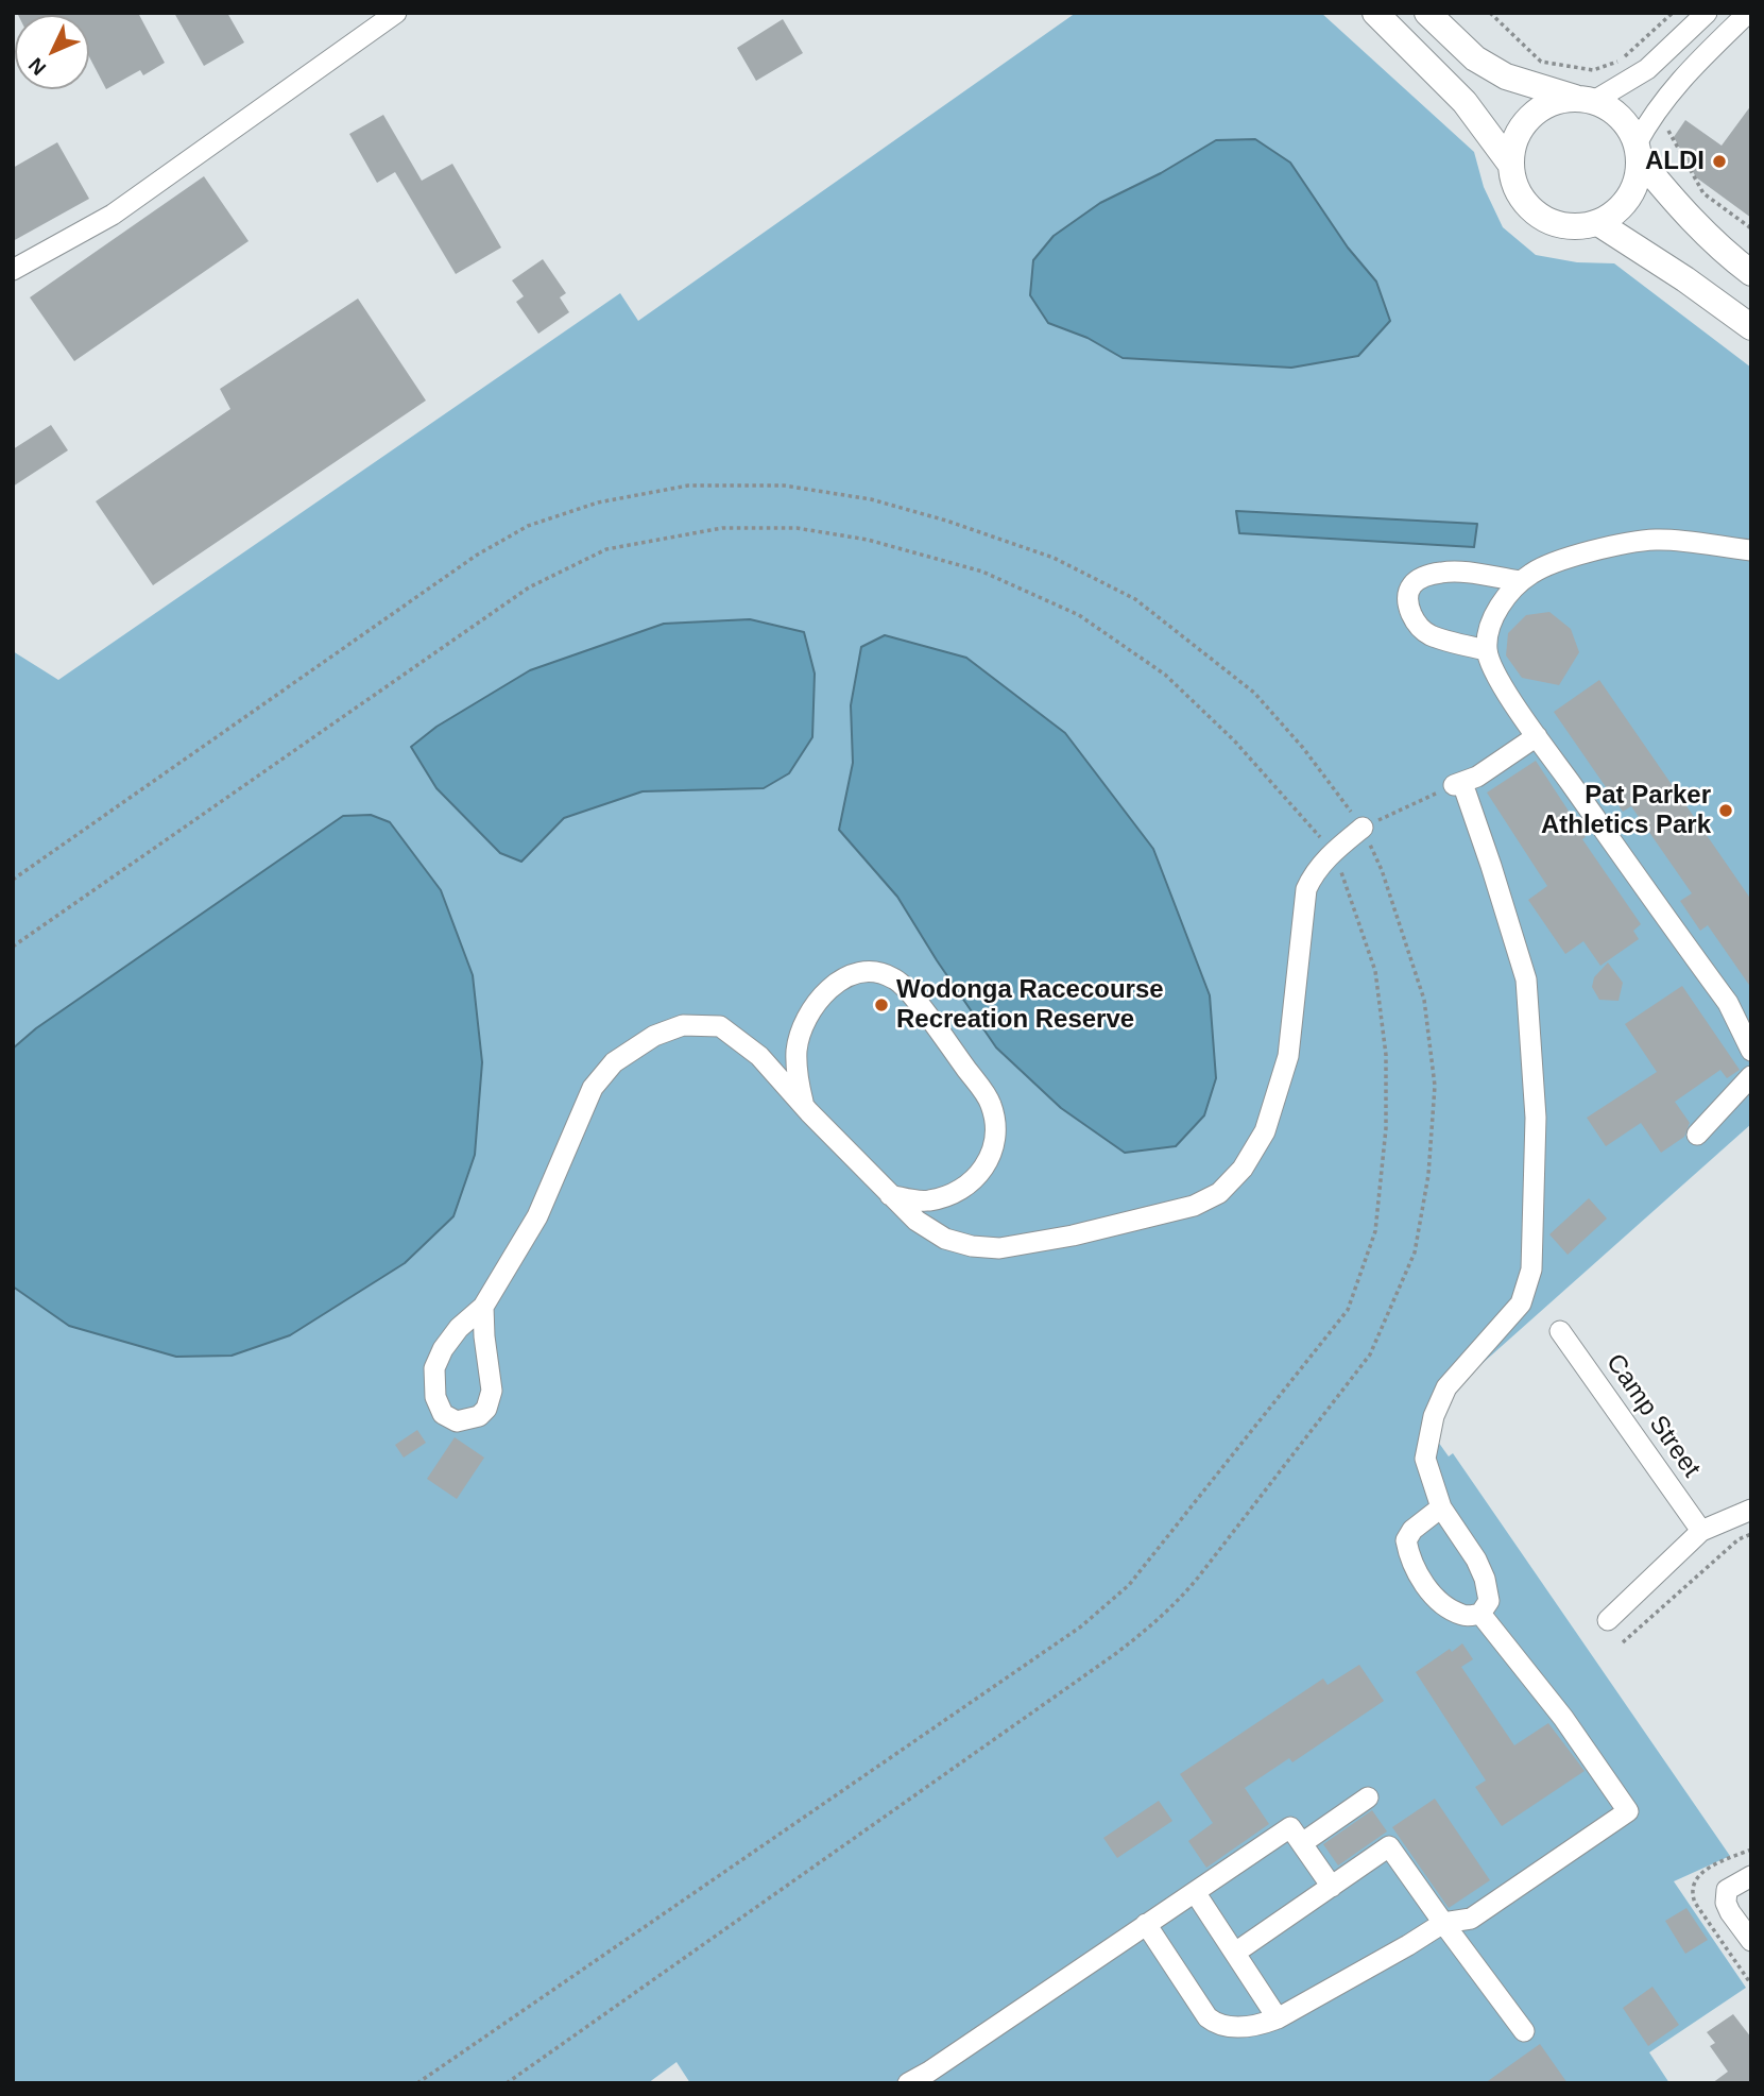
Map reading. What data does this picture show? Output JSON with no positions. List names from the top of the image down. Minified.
{"streets":{"street":["Camp Street"]},"places":["ALDI","Pat Parker Athletics Park","Wodonga Racecourse Recreation Reserve"],"north":"bottom left"}
